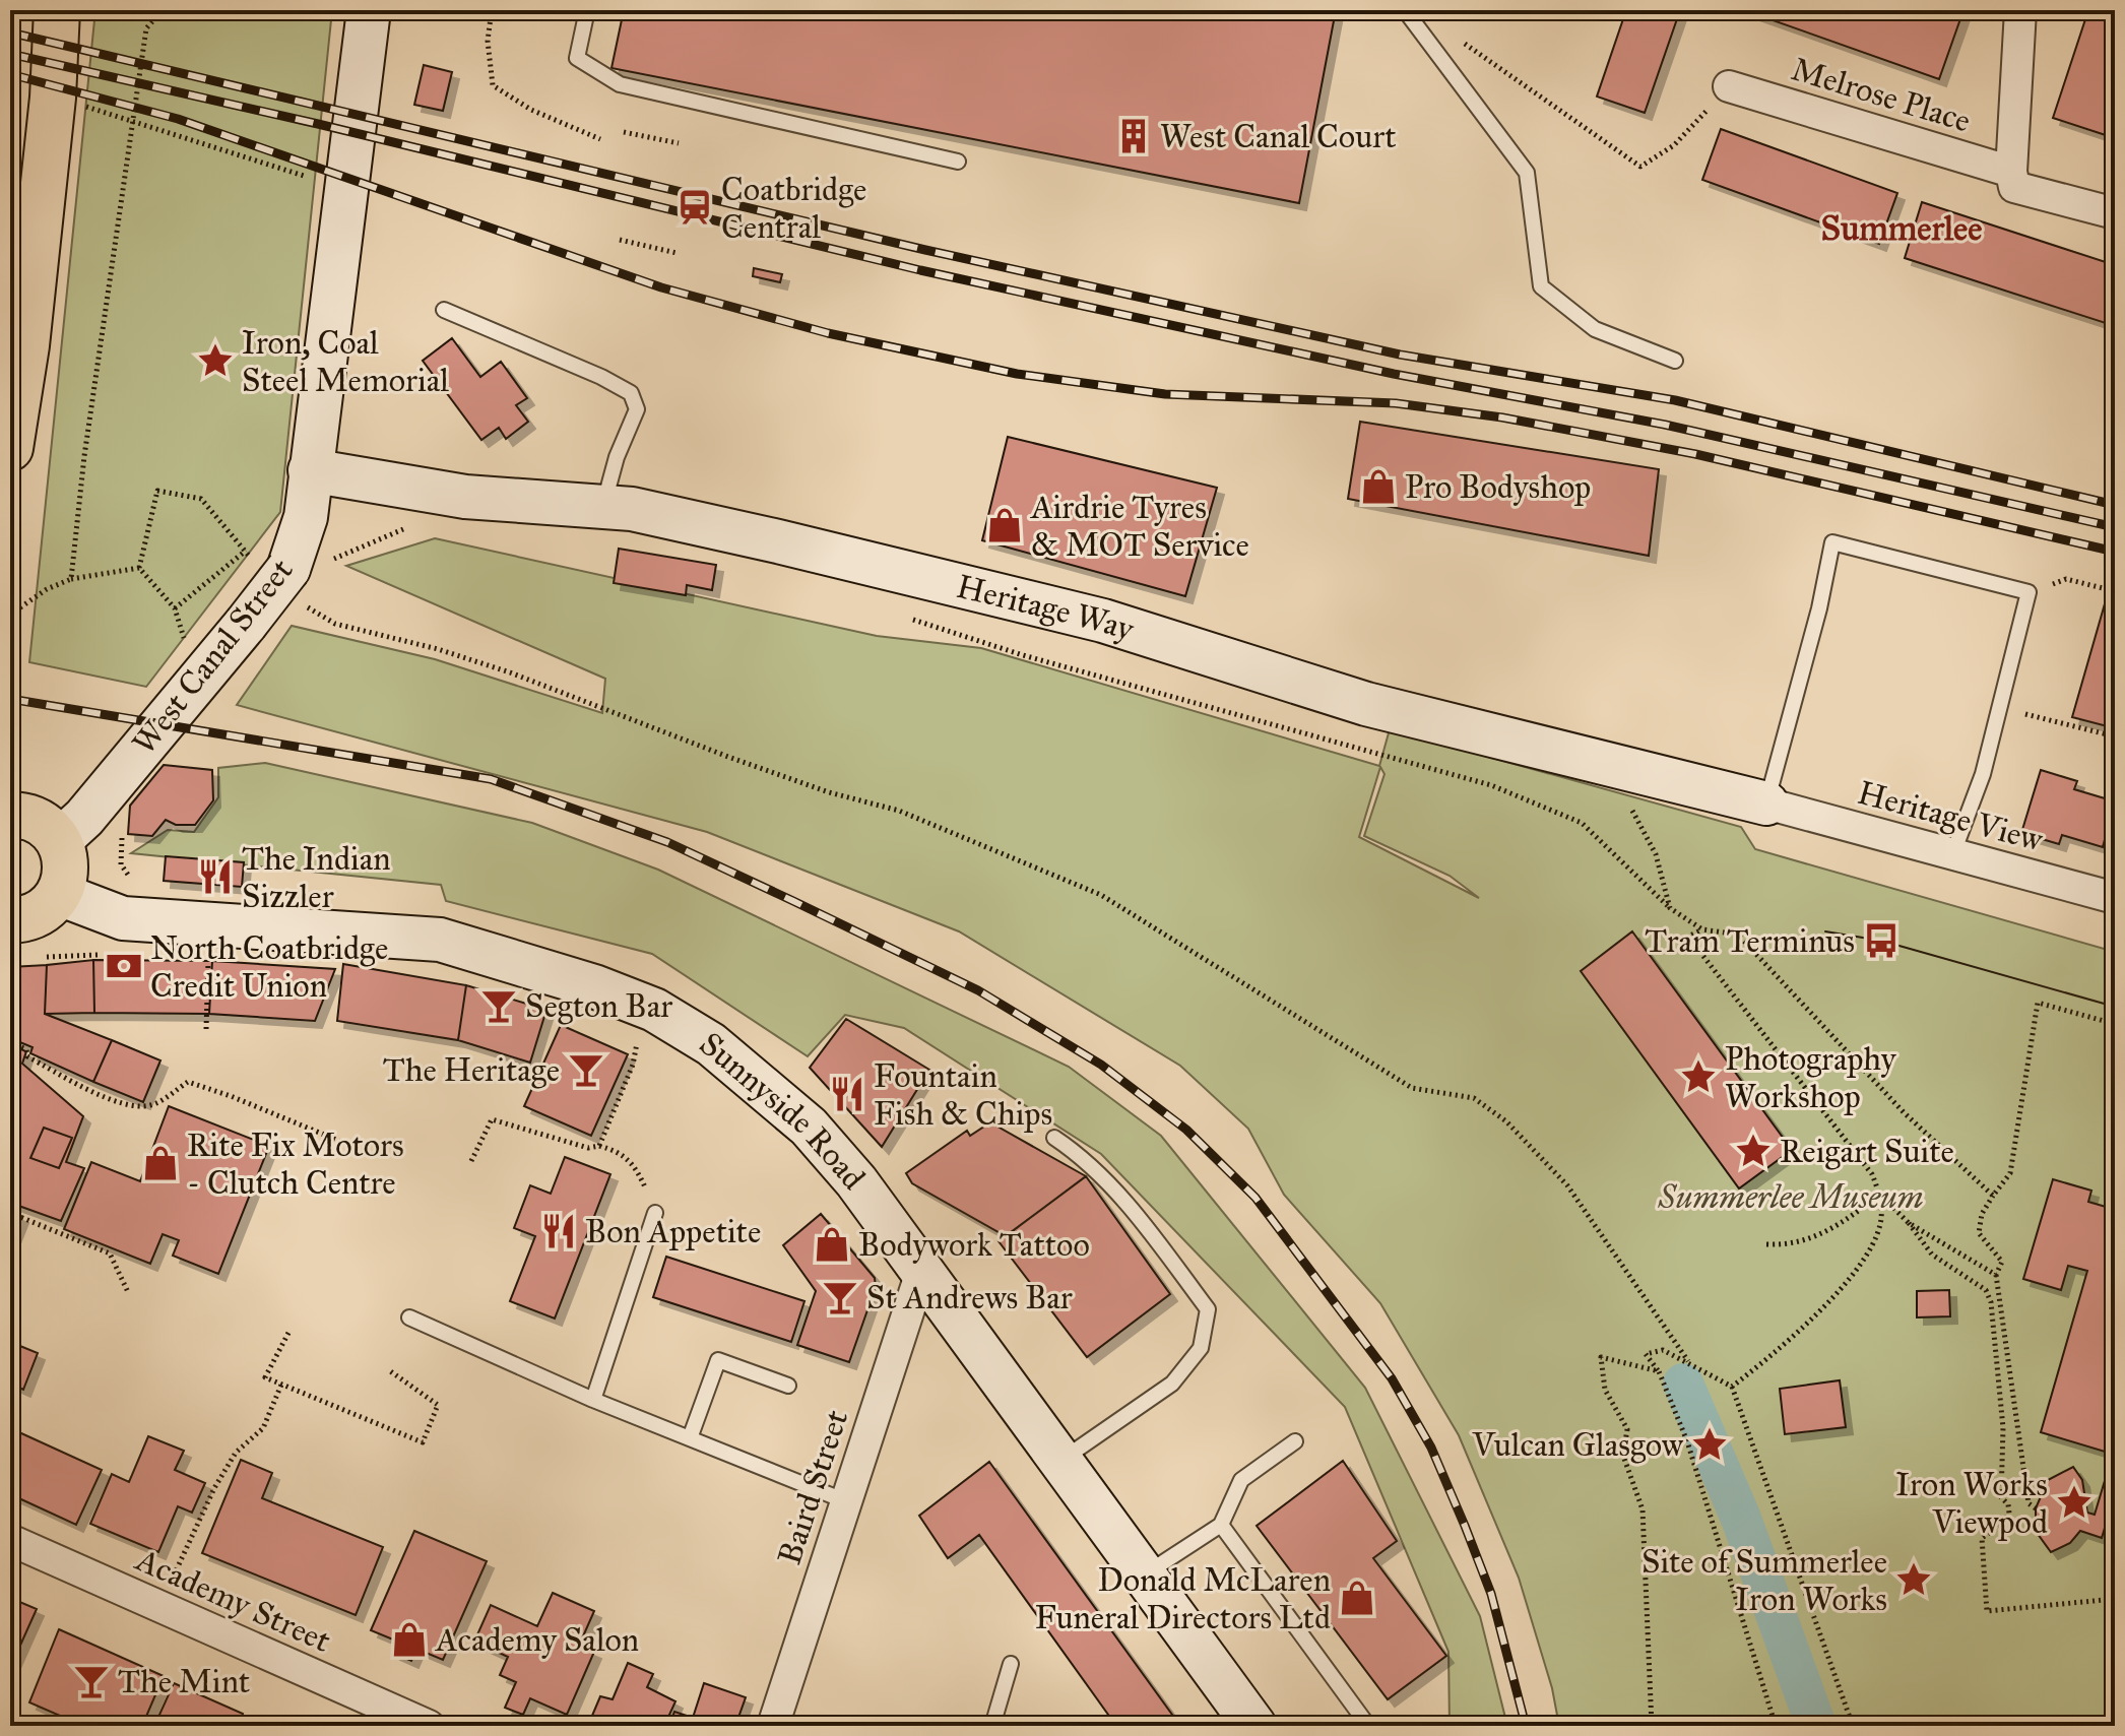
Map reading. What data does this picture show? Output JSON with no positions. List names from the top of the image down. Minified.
{"streets":{"street":["Melrose Place","Heritage Way","West Canal Street","Heritage View","Sunnyside Road","Baird Street","Academy Street"]},"crossings":[["Heritage Way","West Canal Street"],["Heritage Way","Heritage View"],["Sunnyside Road","Baird Street"]],"districts":["Summerlee"],"parks":["Summerlee Museum"],"places":{"building":["West Canal Court"],"station":["Coatbridge Central"],"place":["Iron, Coal Steel Memorial","Photography Workshop","Reigart Suite","Vulcan Glasgow","Iron Works Viewpod","Site of Summerlee Iron Works"],"shop":["Pro Bodyshop","Airdrie Tyres & MOT Service","Rite Fix Motors - Clutch Centre","Bodywork Tattoo","Donald McLaren Funeral Directors Ltd","Academy Salon"],"restaurant":["The Indian Sizzler","Fountain Fish & Chips","Bon Appetite"],"bus stop":["Tram Terminus"],"bank":["North Coatbridge Credit Union"],"bar":["Segton Bar","The Heritage","St Andrews Bar","The Mint"]}}
